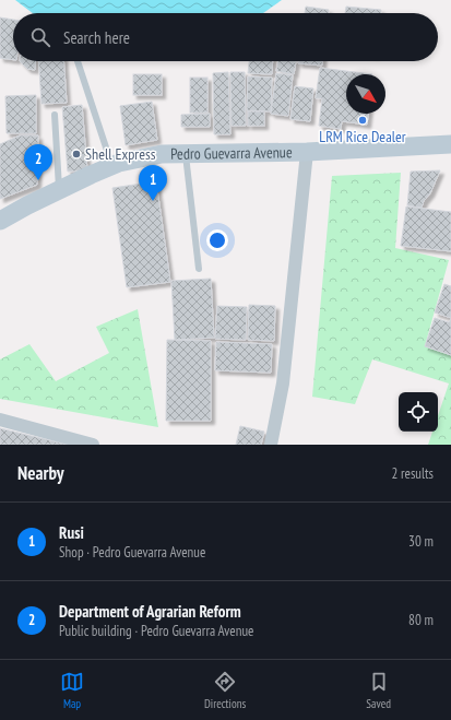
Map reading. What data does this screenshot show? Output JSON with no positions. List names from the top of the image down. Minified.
{"streets":{"main road":["Pedro Guevarra Avenue"]},"places":["LRM Rice Dealer","Shell Express"],"north":"bottom right","page":{"search":"Search here","pins":["2","1"],"heading":["Nearby","2 results"],"list":[{"mark":"1","name":"Rusi","note":"Shop · Pedro Guevarra Avenue","value":"30 m"},{"mark":"2","name":"Department of Agrarian Reform","note":"Public building · Pedro Guevarra Avenue","value":"80 m"}],"nav":["Map","Directions","Saved"]}}
